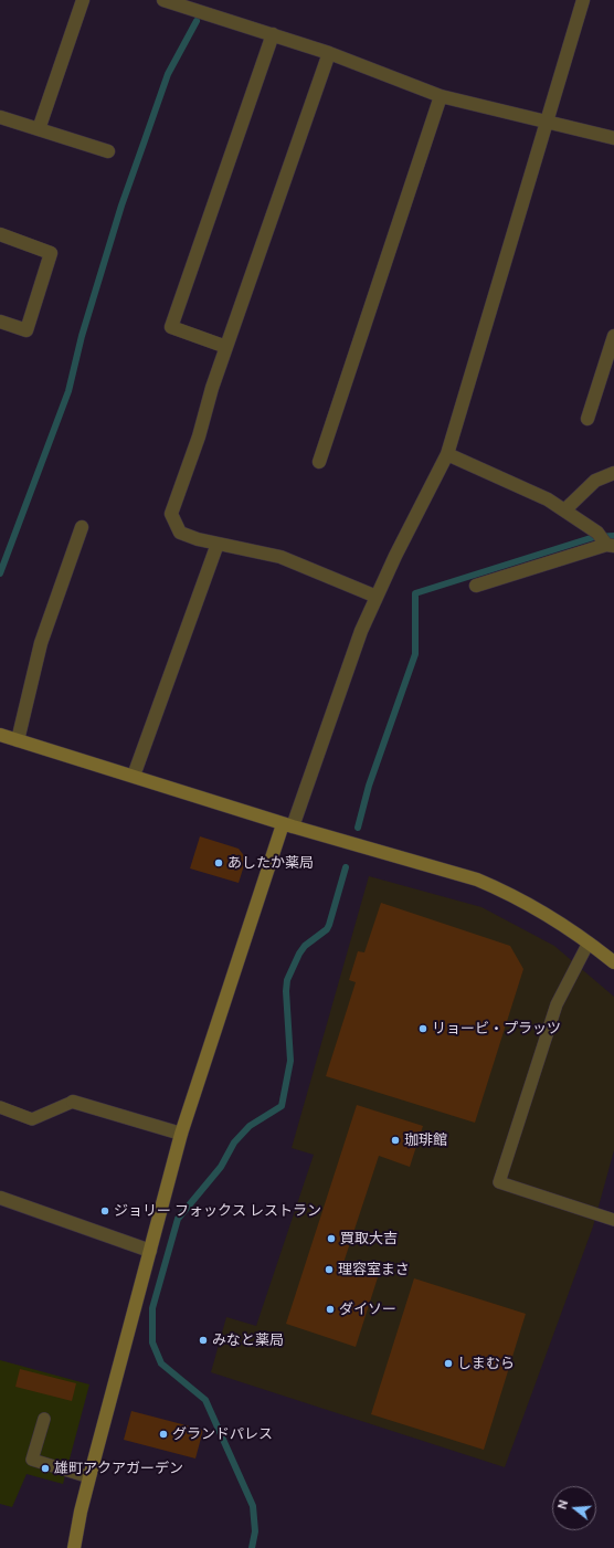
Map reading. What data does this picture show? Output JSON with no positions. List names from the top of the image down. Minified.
{"places":["あしたか薬局","リョービ・プラッツ","珈琲館","ジョリー フォックス レストラン","買取大吉","理容室まさ","ダイソー","みなと薬局","しまむら","グランドパレス","雄町アクアガーデン"],"north":"left"}
